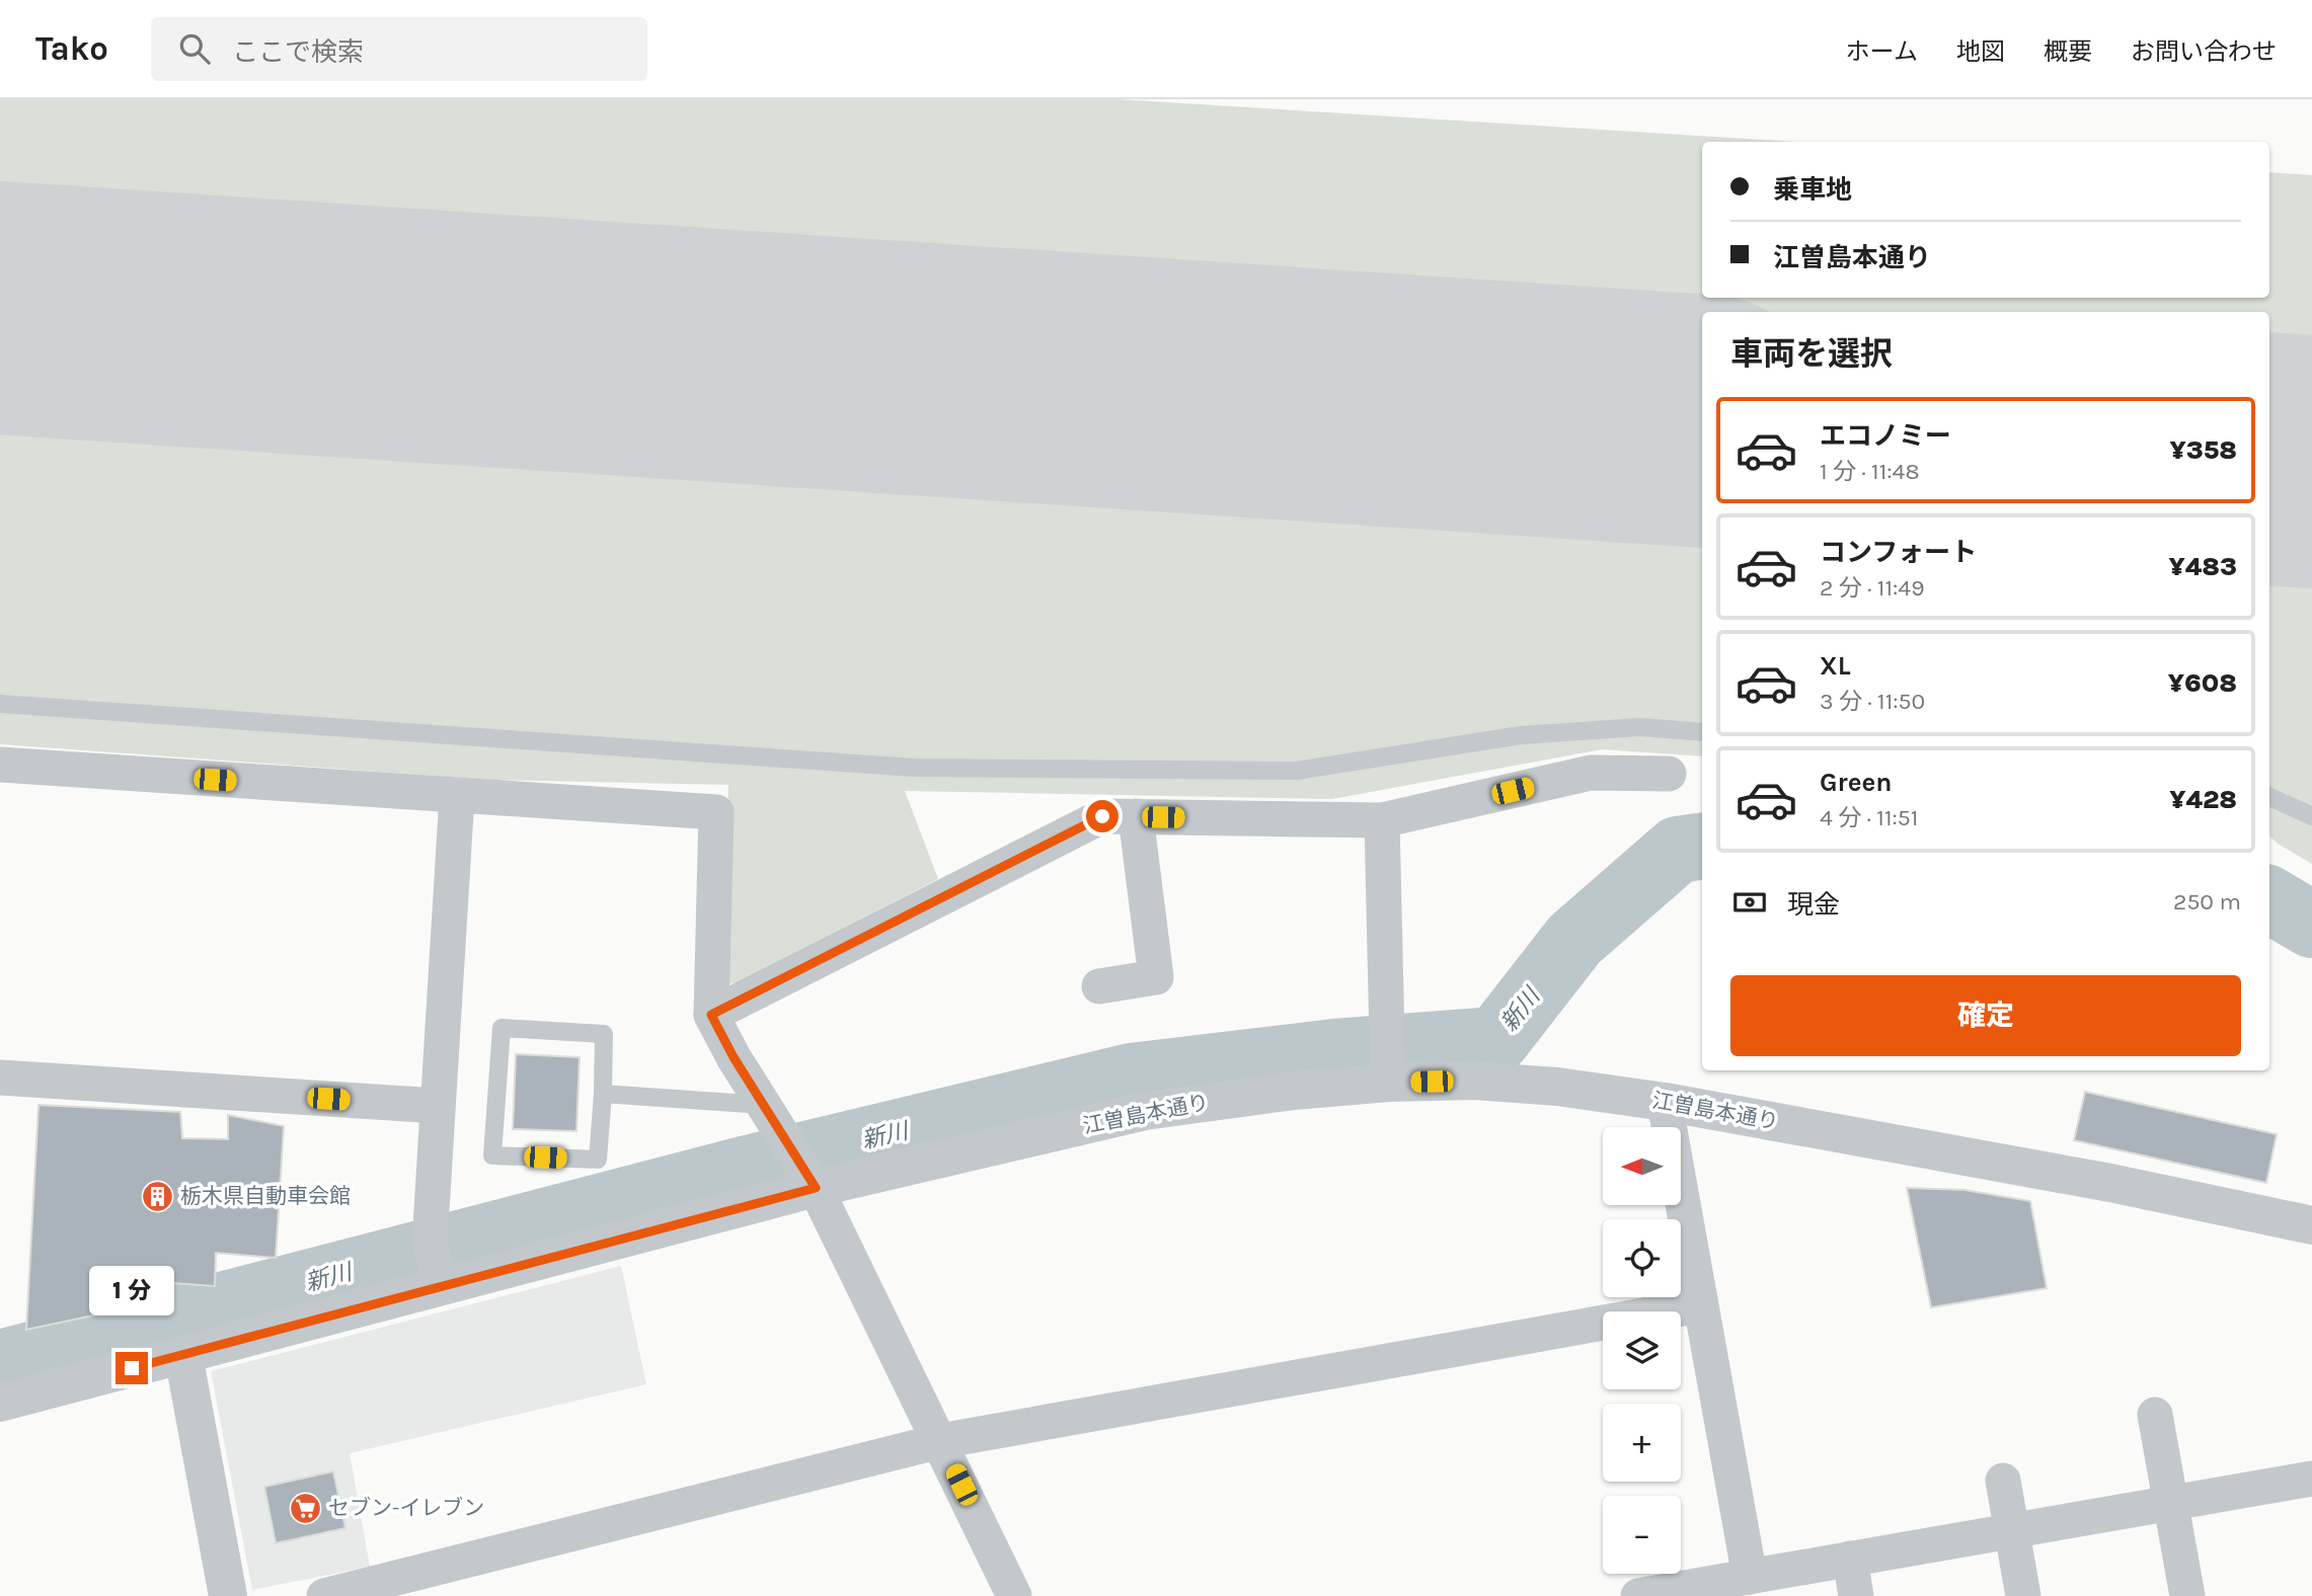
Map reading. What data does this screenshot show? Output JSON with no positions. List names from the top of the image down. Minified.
{"streets":{"street":["江曽島本通り"]},"water":["新川"],"places":{"building":["栃木県自動車会館"],"supermarket":["セブン-イレブン"]},"north":"left","page":{"header":"Tako","search":"ここで検索","nav":["ホーム","地図","概要","お問い合わせ"],"banner":["乗車地","江曽島本通り"],"heading":"車両を選択","list":[{"name":"エコノミー","note":"1 分 · 11:48","value":"¥358"},{"name":"コンフォート","note":"2 分 · 11:49","value":"¥483"},{"name":"XL","note":"3 分 · 11:50","value":"¥608"},{"name":"Green","note":"4 分 · 11:51","value":"¥428"}],"pay":["現金","250 m"],"buttons":"確定","map_buttons":["+","−"],"bubble":"1 分"}}
